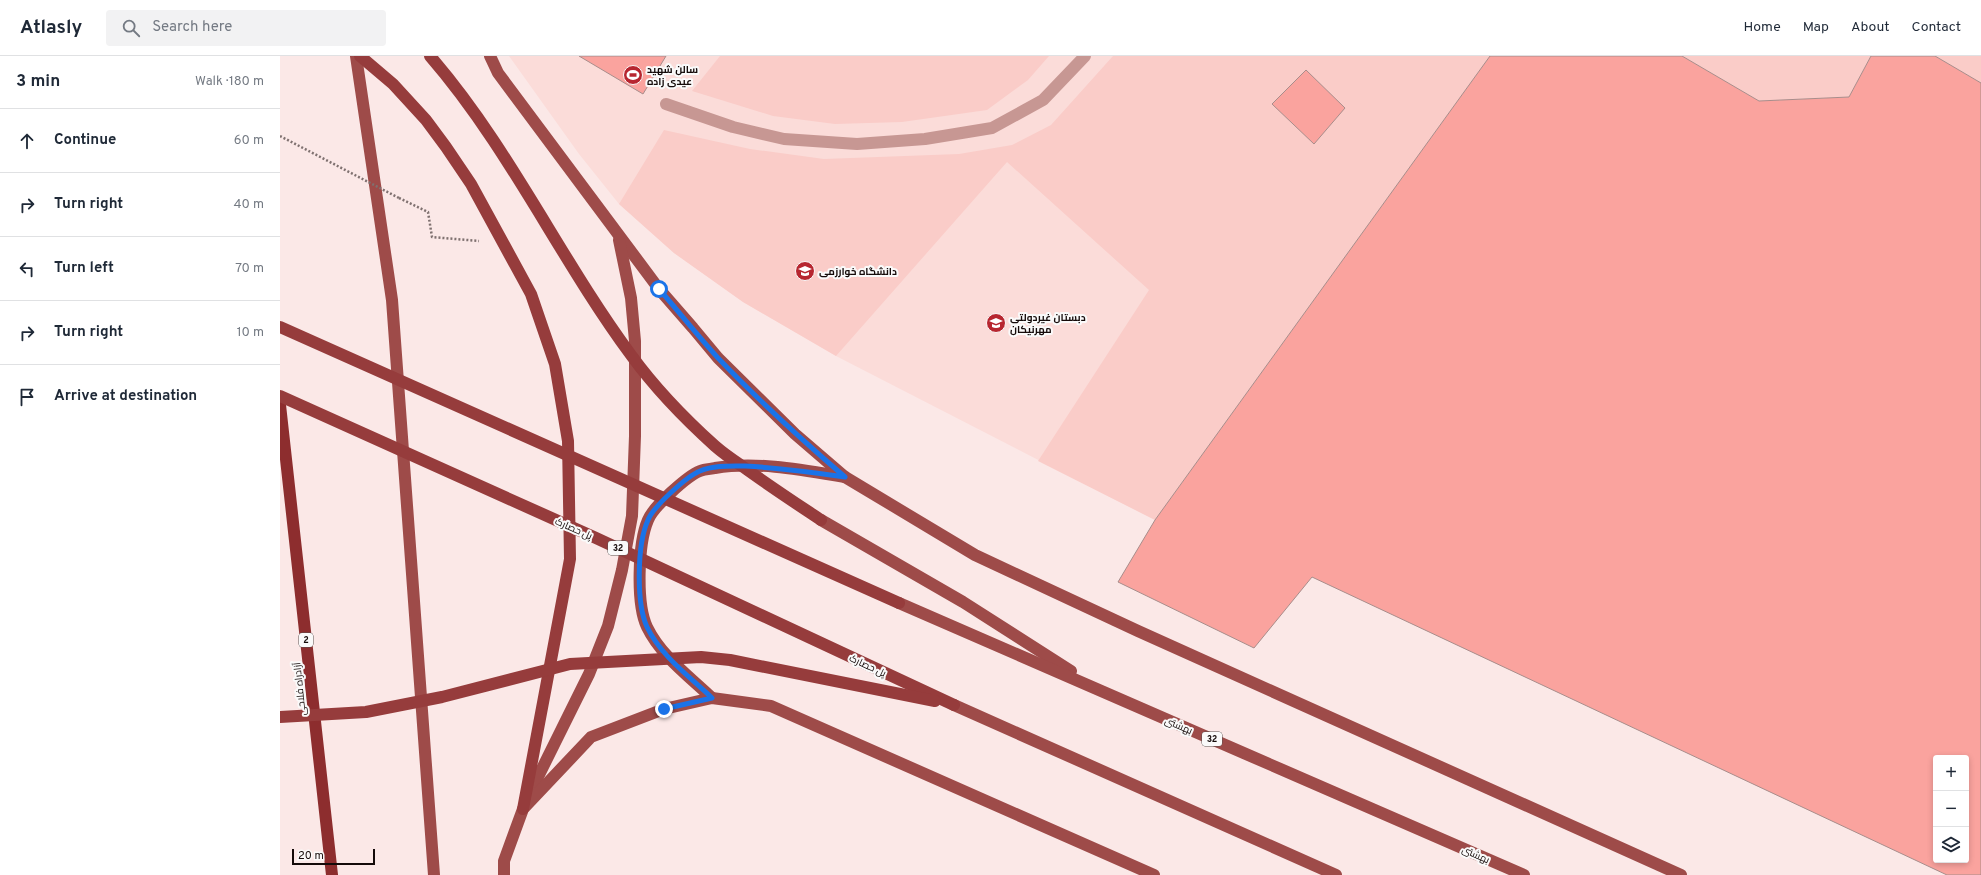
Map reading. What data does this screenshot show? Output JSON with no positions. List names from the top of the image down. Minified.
{"streets":{"highway":["پل حصارک","32","2","آزادراه فلاحی"],"main road":["بهشتى"]},"crossings":[["پل حصارک","32"],["32","بهشتى"]],"places":{"sports":["سالن شهید عیدی زاده"],"school or university":["دانشگاه خوارزمی","دبستان غیردولتی مهرنیکان"]},"scale_bar":"20 m","page":{"header":"Atlasly","search":"Search here","nav":["Home","Map","About","Contact"],"heading":["3 min","Walk · 180 m"],"list":[["Continue","60 m"],["Turn right","40 m"],["Turn left","70 m"],["Turn right","10 m"],"Arrive at destination"],"map_buttons":["+","−"],"scale":"20 m"}}
